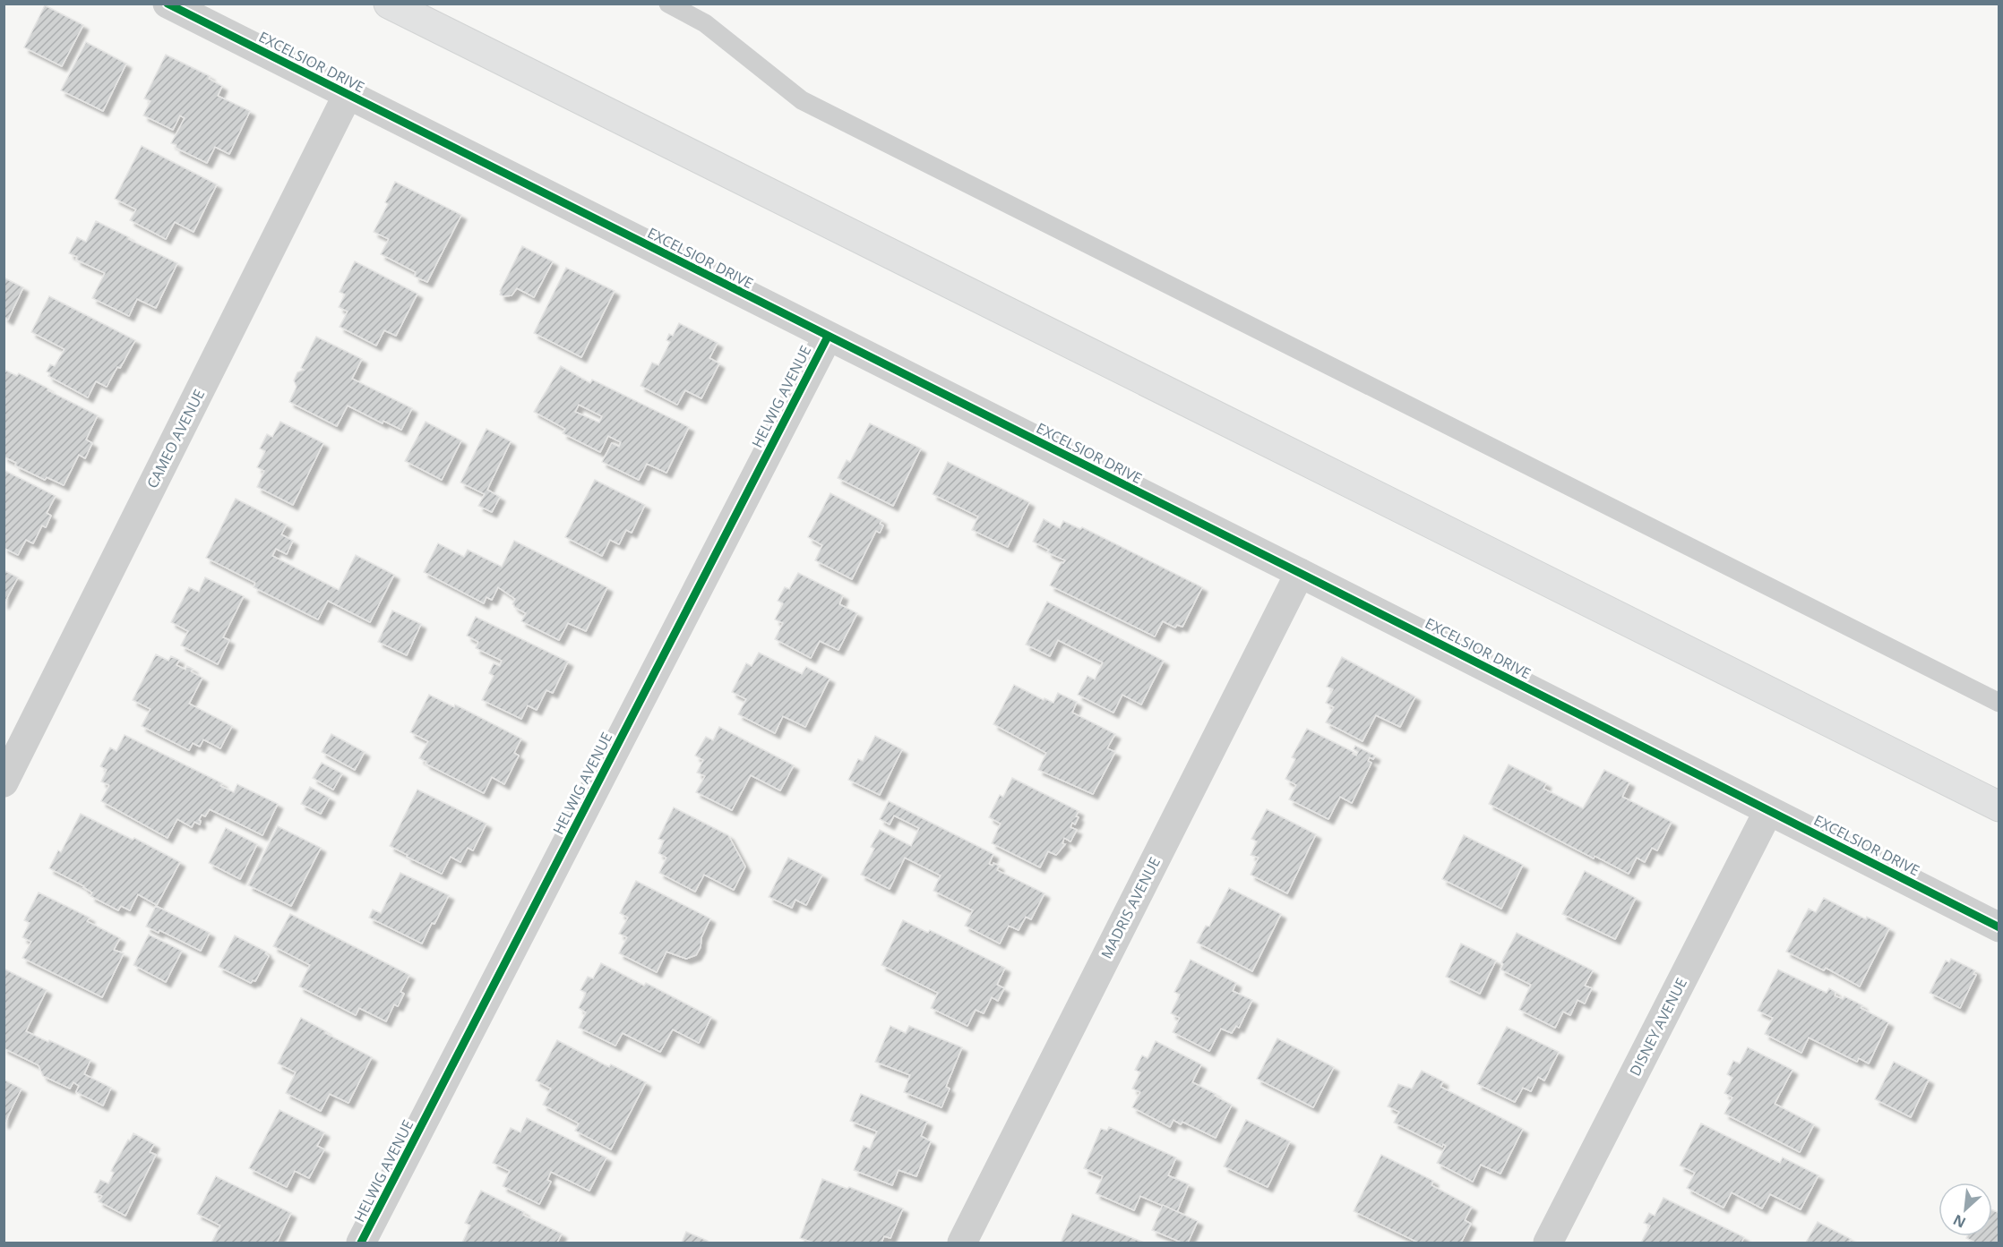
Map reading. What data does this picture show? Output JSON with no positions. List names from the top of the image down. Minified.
{"streets":{"street":["EXCELSIOR DRIVE","HELWIG AVENUE","CAMEO AVENUE","MADRIS AVENUE","DISNEY AVENUE"]},"crossings":[["EXCELSIOR DRIVE","HELWIG AVENUE"],["EXCELSIOR DRIVE","CAMEO AVENUE"],["EXCELSIOR DRIVE","MADRIS AVENUE"],["EXCELSIOR DRIVE","DISNEY AVENUE"]],"north":"bottom left"}
